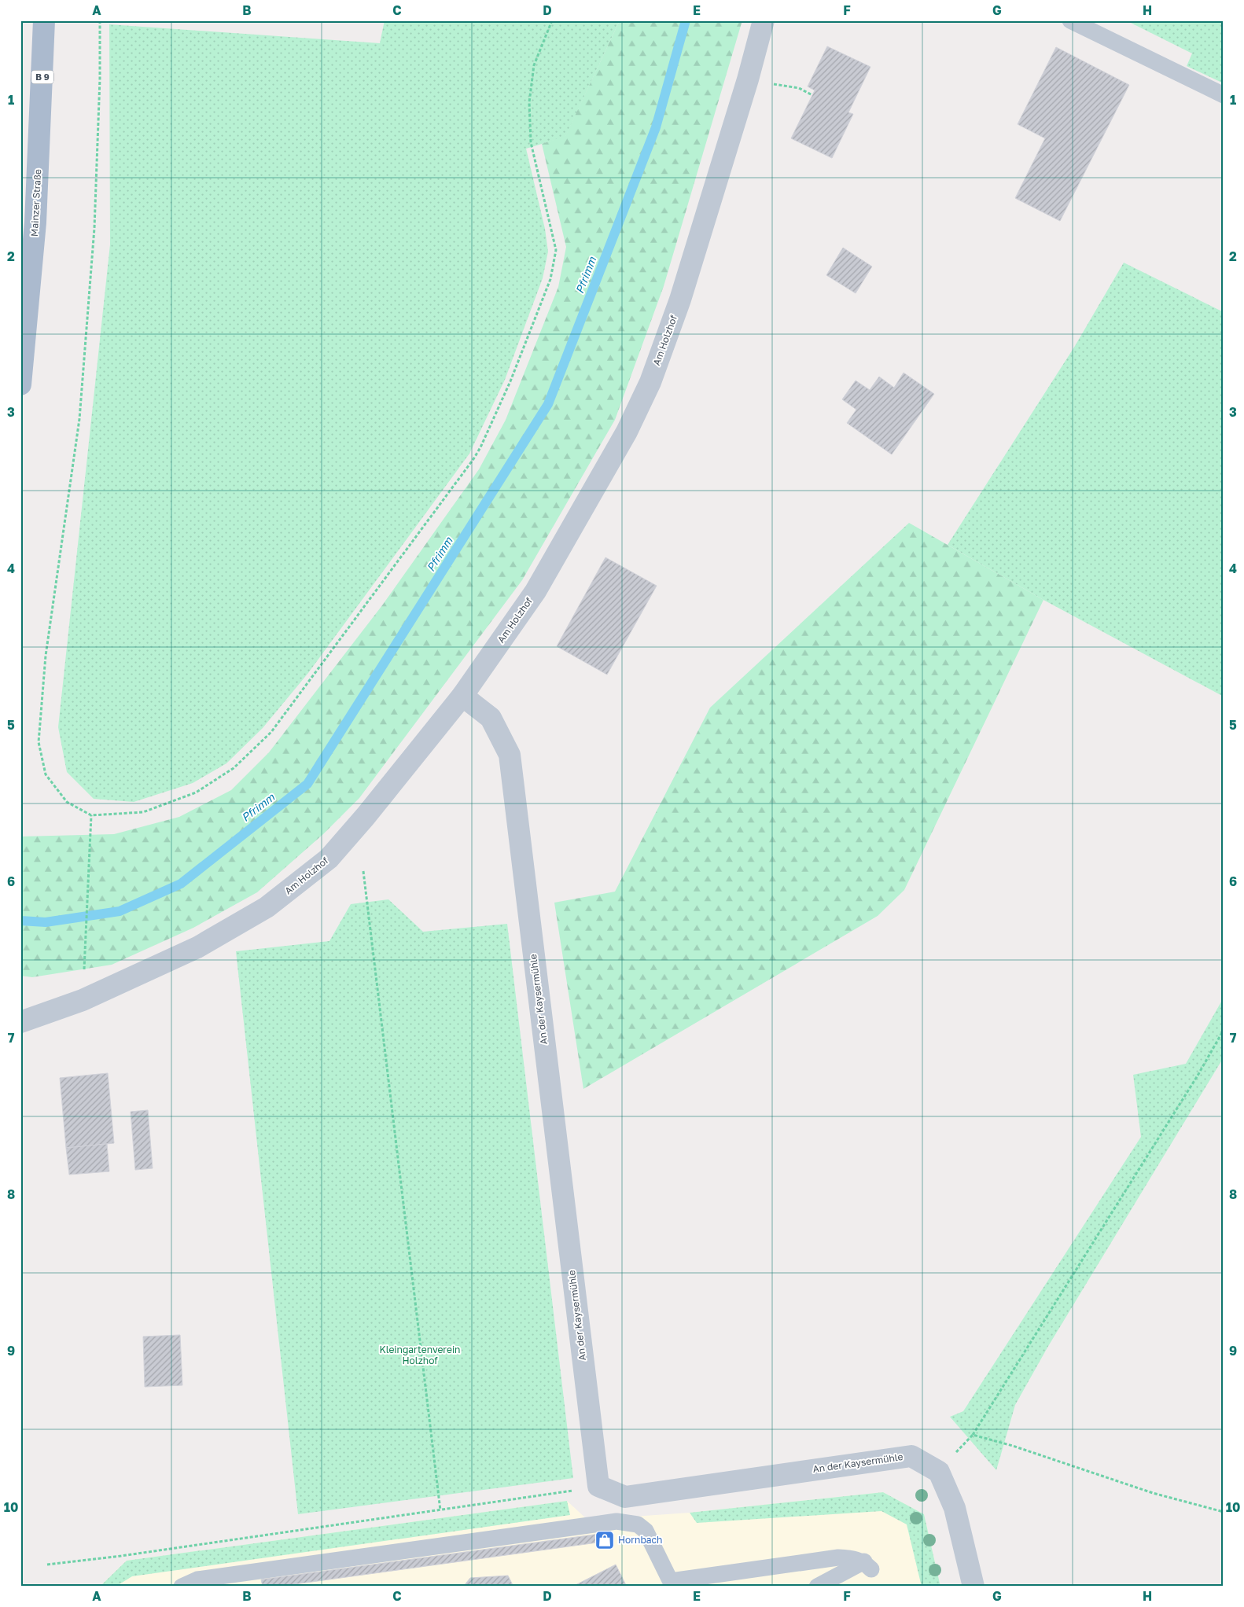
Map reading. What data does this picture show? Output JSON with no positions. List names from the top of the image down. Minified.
{"streets":{"main road":["B 9","Mainzer Straße"],"street":["Am Holzhof","An der Kaysermühle"]},"crossings":[["Am Holzhof","An der Kaysermühle"]],"water":["Pfrimm"],"parks":["Kleingartenverein Holzhof"],"places":{"shop":["Hornbach"]},"grid":{"columns":["A","B","C","D","E","F","G","H"],"rows":["1","2","3","4","5","6","7","8","9","10"]}}
